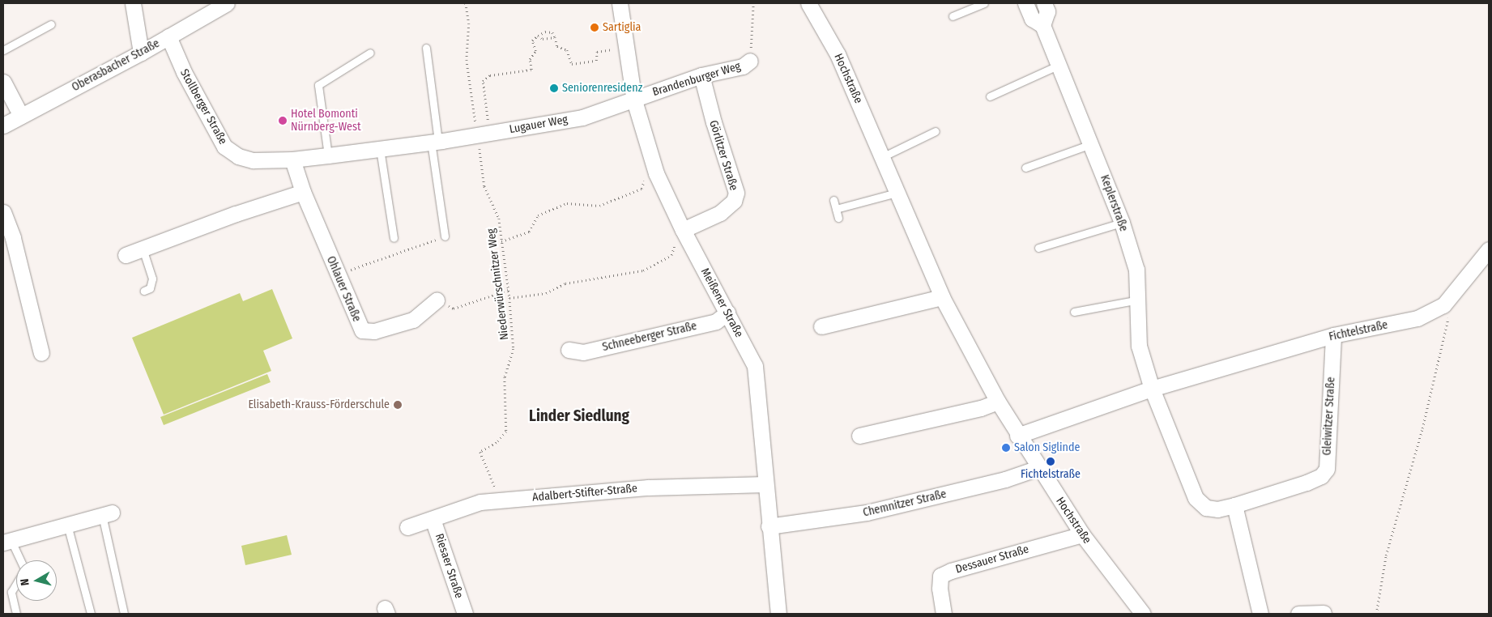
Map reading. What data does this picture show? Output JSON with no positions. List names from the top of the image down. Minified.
{"streets":{"street":["Oberasbacher Straße","Hochstraße","Brandenburger Weg","Stollberger Straße","Lugauer Weg","Görlitzer Straße","Keplerstraße","Ohlauer Straße","Meißener Straße","Fichtelstraße","Schneeberger Straße","Gleiwitzer Straße","Adalbert-Stifter-Straße","Chemnitzer Straße","Dessauer Straße","Riesaer Straße"],"path":["Niederwürschnitzer Weg"]},"crossings":[["Oberasbacher Straße","Stollberger Straße"],["Hochstraße","Fichtelstraße"],["Hochstraße","Chemnitzer Straße"],["Hochstraße","Dessauer Straße"],["Brandenburger Weg","Lugauer Weg"],["Brandenburger Weg","Görlitzer Straße"],["Brandenburger Weg","Meißener Straße"],["Stollberger Straße","Lugauer Weg"],["Stollberger Straße","Ohlauer Straße"],["Lugauer Weg","Niederwürschnitzer Weg"],["Lugauer Weg","Meißener Straße"],["Görlitzer Straße","Meißener Straße"],["Keplerstraße","Fichtelstraße"],["Keplerstraße","Gleiwitzer Straße"],["Niederwürschnitzer Weg","Adalbert-Stifter-Straße"],["Meißener Straße","Schneeberger Straße"],["Meißener Straße","Adalbert-Stifter-Straße"],["Meißener Straße","Chemnitzer Straße"],["Fichtelstraße","Gleiwitzer Straße"],["Adalbert-Stifter-Straße","Riesaer Straße"]],"districts":["Linder Siedlung"],"places":["Sartiglia","Seniorenresidenz","Hotel Bomonti Nürnberg-West","Elisabeth-Krauss-Förderschule","Salon Siglinde","Fichtelstraße"],"north":"left"}
